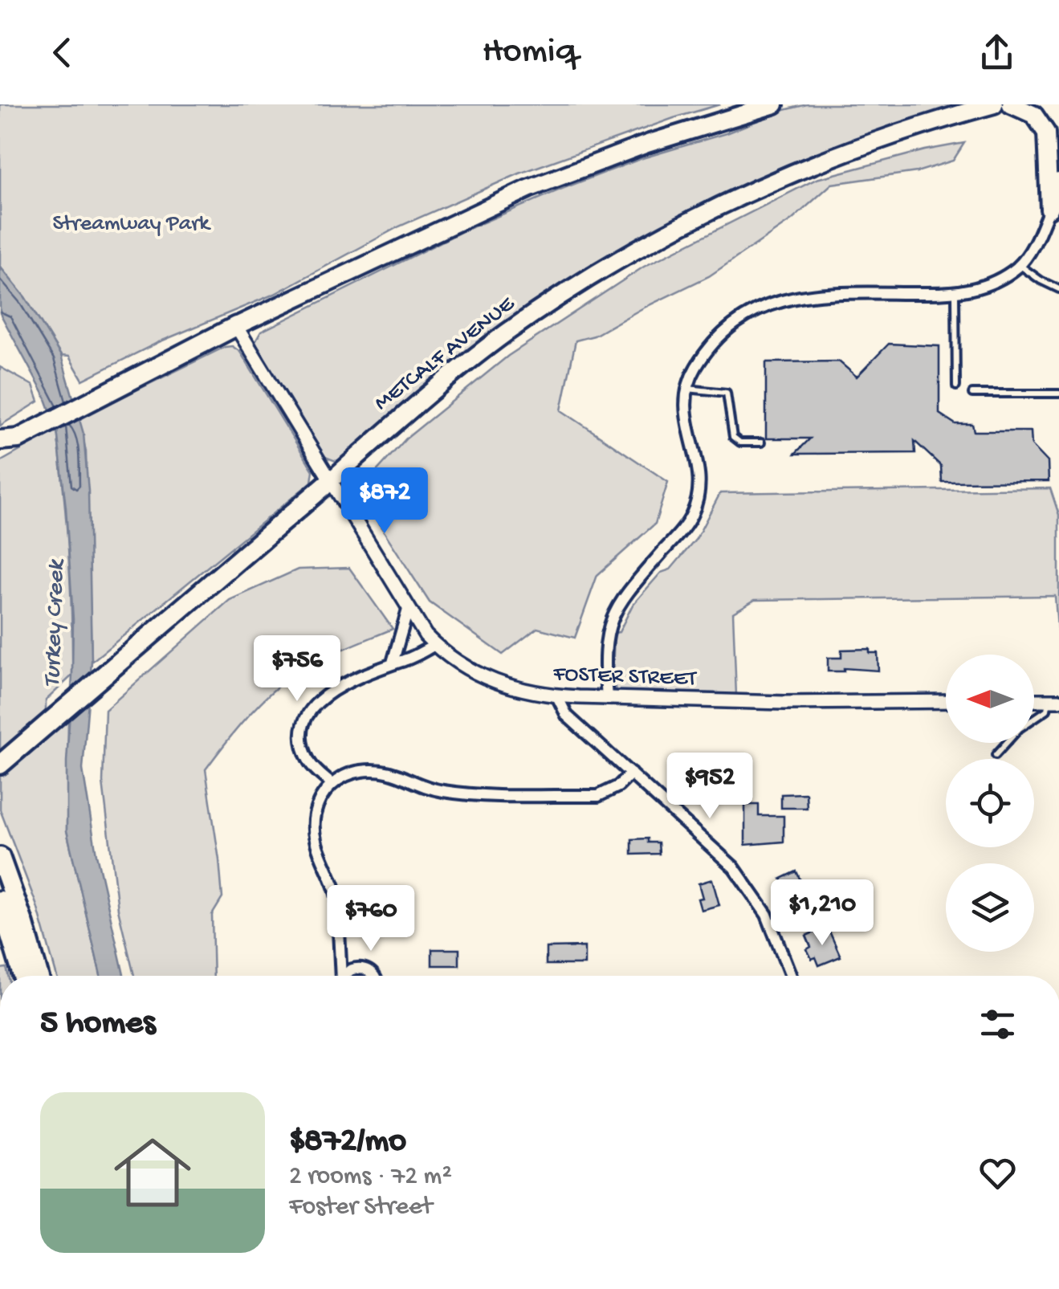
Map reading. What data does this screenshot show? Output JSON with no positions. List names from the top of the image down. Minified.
{"streets":{"highway":["METCALF AVENUE"],"street":["FOSTER STREET"]},"crossings":[["METCALF AVENUE","FOSTER STREET"]],"water":["Turkey Creek"],"parks":["Streamway Park"],"north":"left","page":{"header":"Homiq","price":["$872","$756","$952","$1,210","$760"],"heading":"5 homes","list":[{"name":"$872/mo","note":"2 rooms · 72 m² · Foster Street"}]}}
